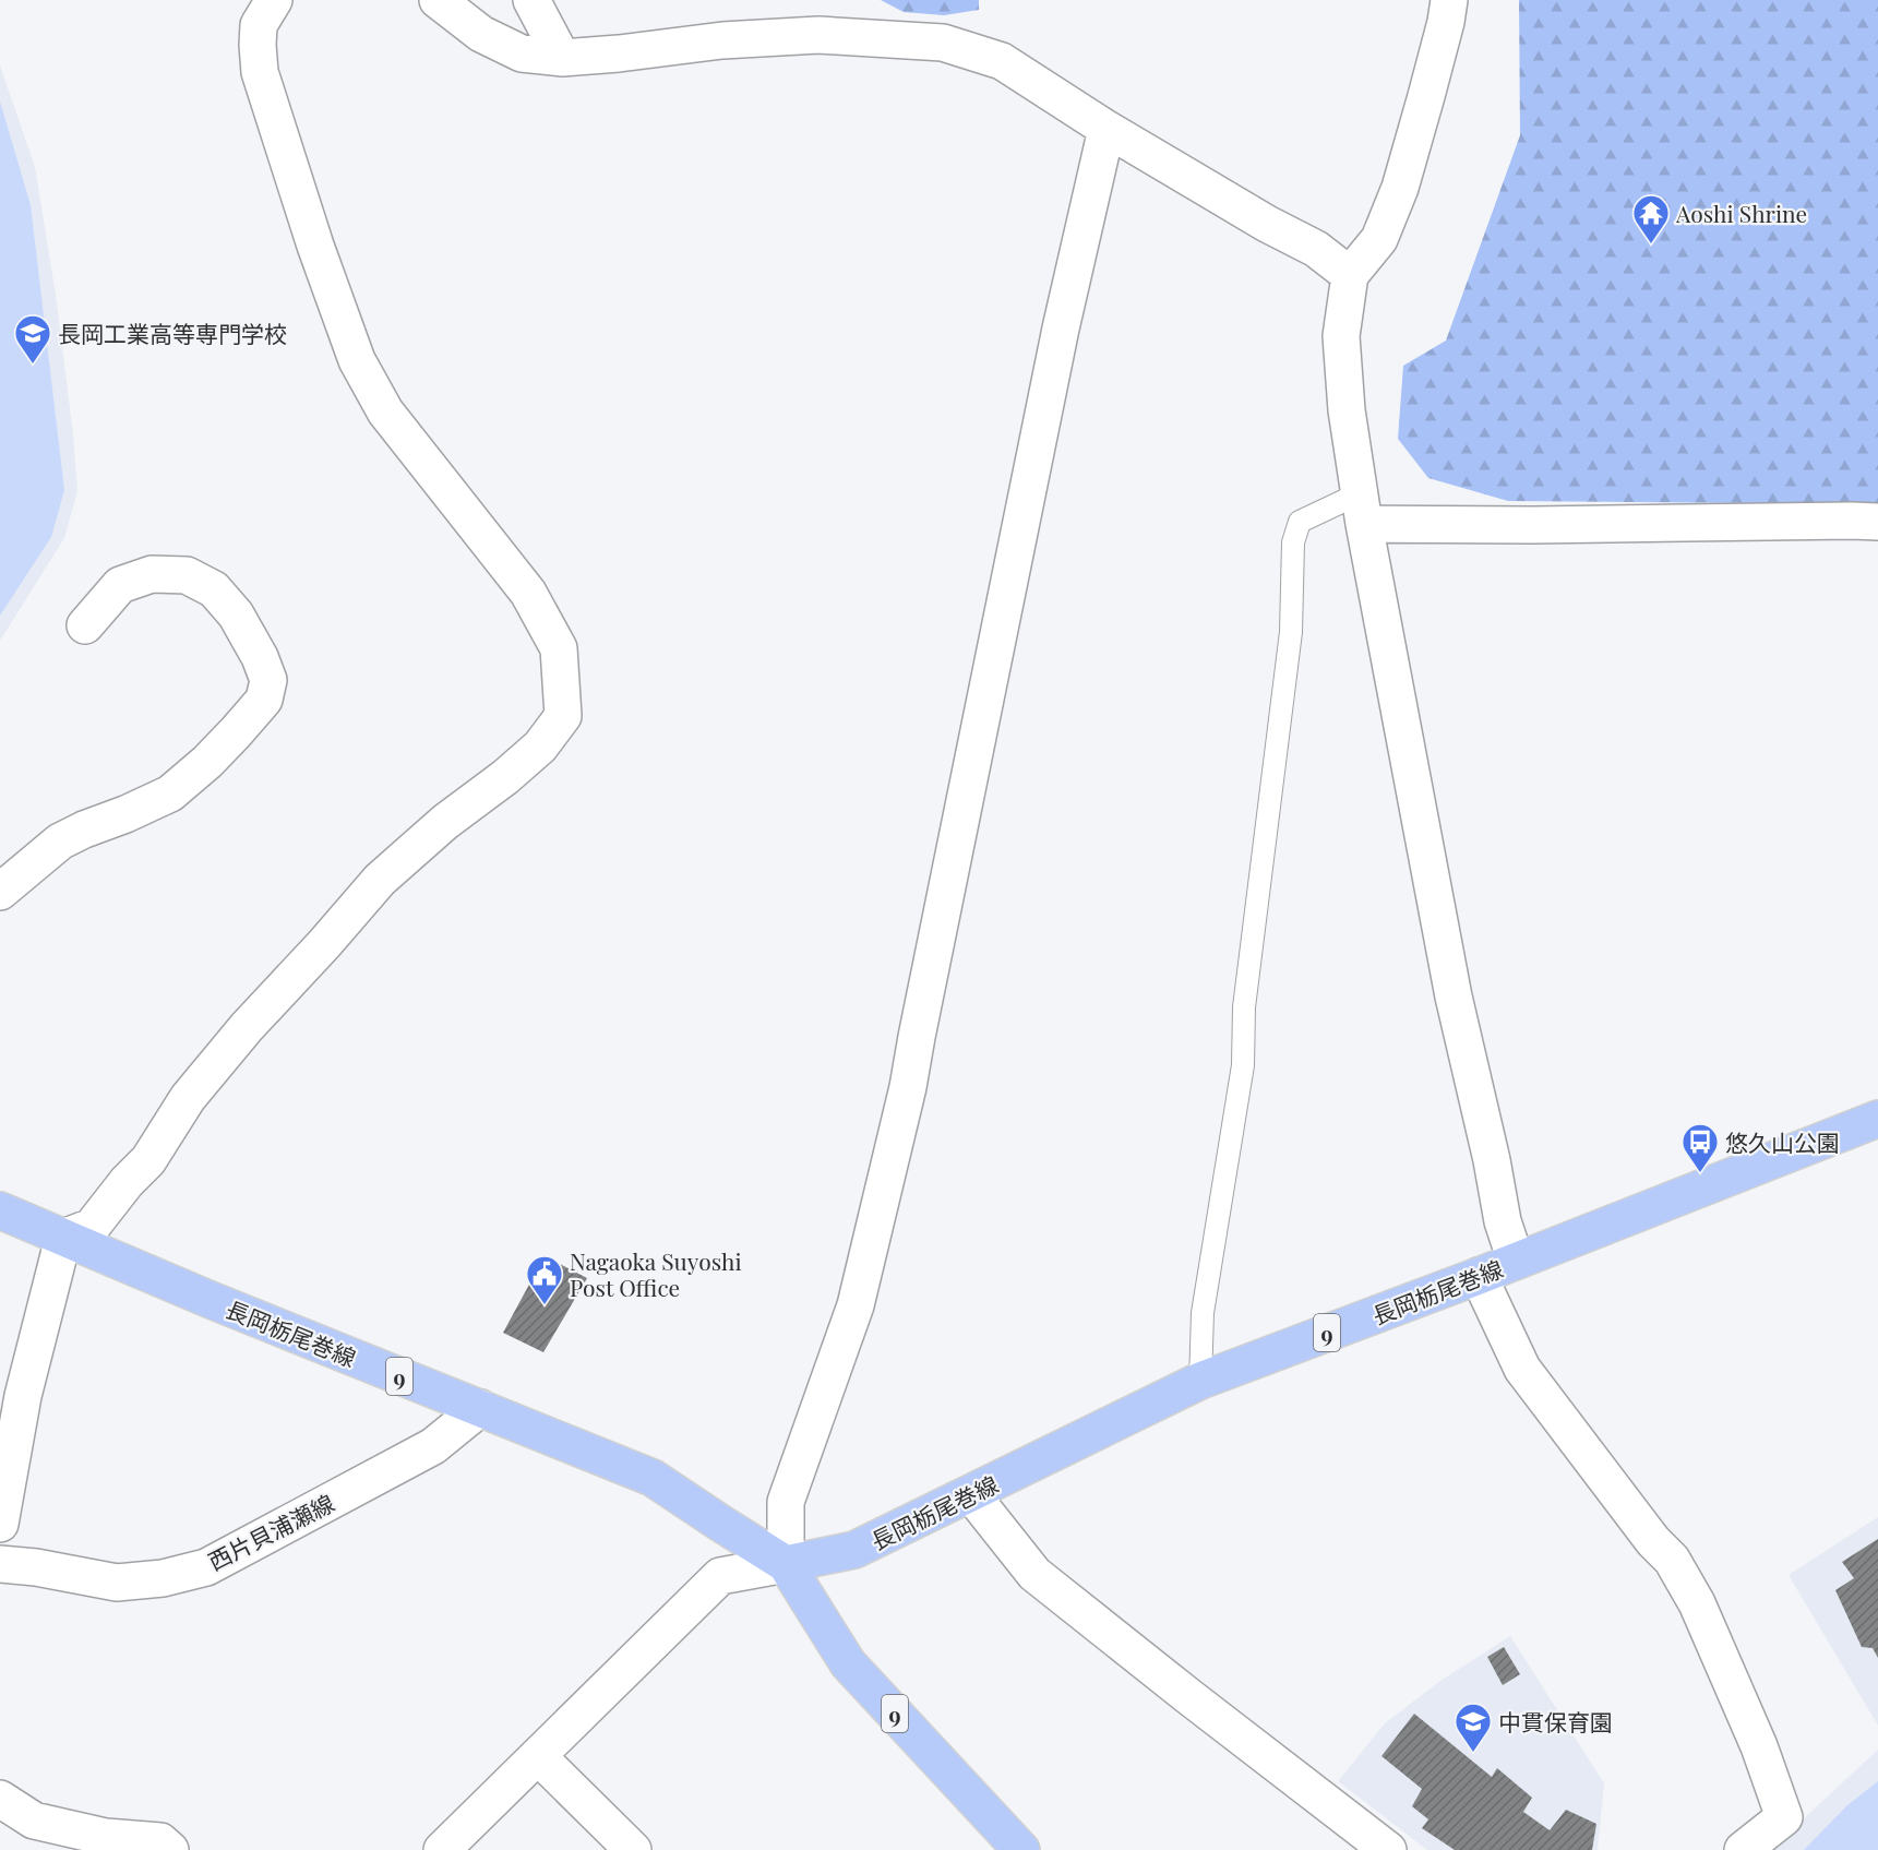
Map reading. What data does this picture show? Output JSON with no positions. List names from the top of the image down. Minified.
{"streets":{"main road":["長岡栃尾巻線","9"],"street":["西片貝浦瀬線"]},"crossings":[["長岡栃尾巻線","9"],["長岡栃尾巻線","西片貝浦瀬線"]],"places":{"temple":["Aoshi Shrine"],"school or university":["長岡工業高等専門学校","中貫保育園"],"bus stop":["悠久山公園"],"public building":["Nagaoka Suyoshi Post Office"]}}
